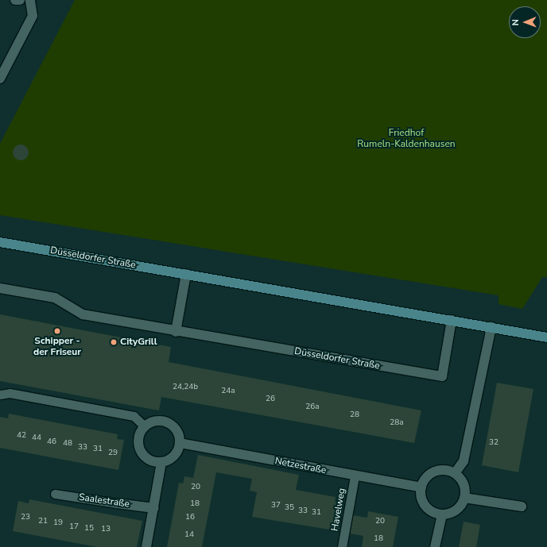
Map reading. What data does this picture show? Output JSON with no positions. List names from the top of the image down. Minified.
{"streets":{"main road":["Düsseldorfer Straße"],"street":["Netzestraße","Saalestraße"],"lane":["Havelweg"]},"crossings":[["Netzestraße","Havelweg"]],"parks":["Friedhof Rumeln-Kaldenhausen"],"places":["Schipper - der Friseur","CityGrill"],"house_numbers":["24,24b","24a","26","26a","28","28a","42","44","46","32","48","33","31","29","20","18","37","35","33","31","23","16","21","20","19","17","15","13","14","18"],"north":"left"}
